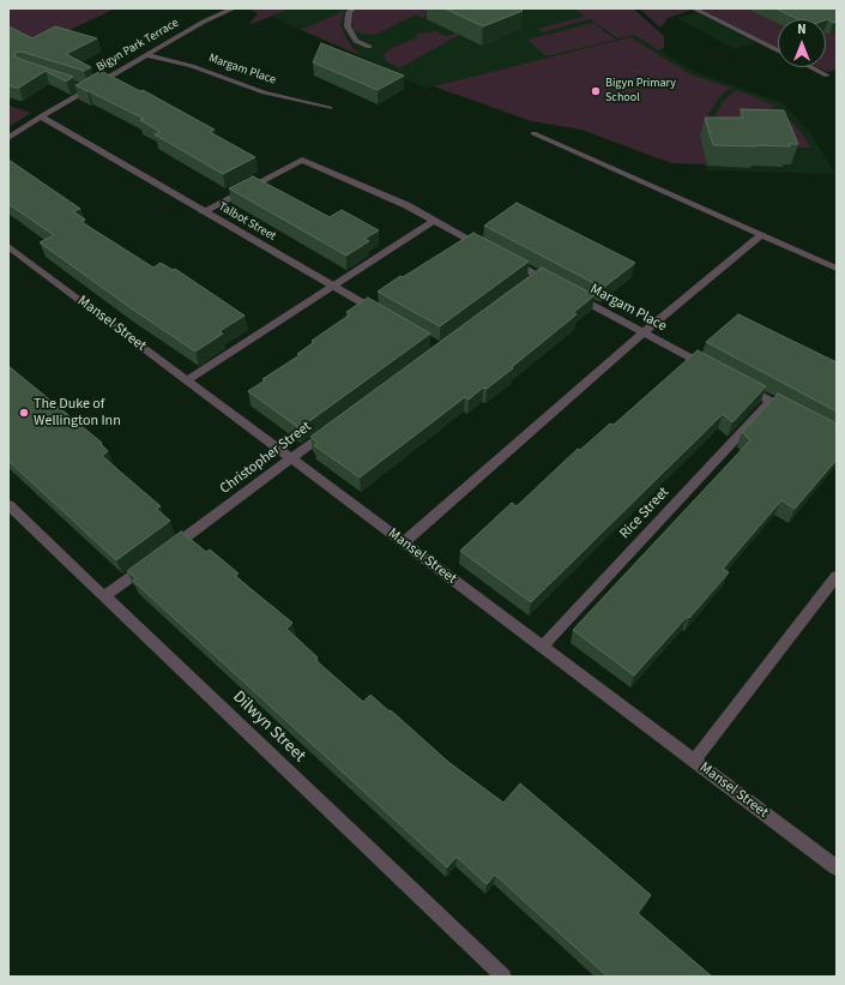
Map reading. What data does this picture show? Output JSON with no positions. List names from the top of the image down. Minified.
{"streets":{"street":["Bigyn Park Terrace","Margam Place","Talbot Street","Mansel Street","Christopher Street","Rice Street","Dilwyn Street"]},"crossings":[["Bigyn Park Terrace","Margam Place"],["Bigyn Park Terrace","Talbot Street"],["Mansel Street","Christopher Street"],["Mansel Street","Rice Street"],["Christopher Street","Dilwyn Street"]],"places":["Bigyn Primary School","The Duke of Wellington Inn"],"north":"top"}
